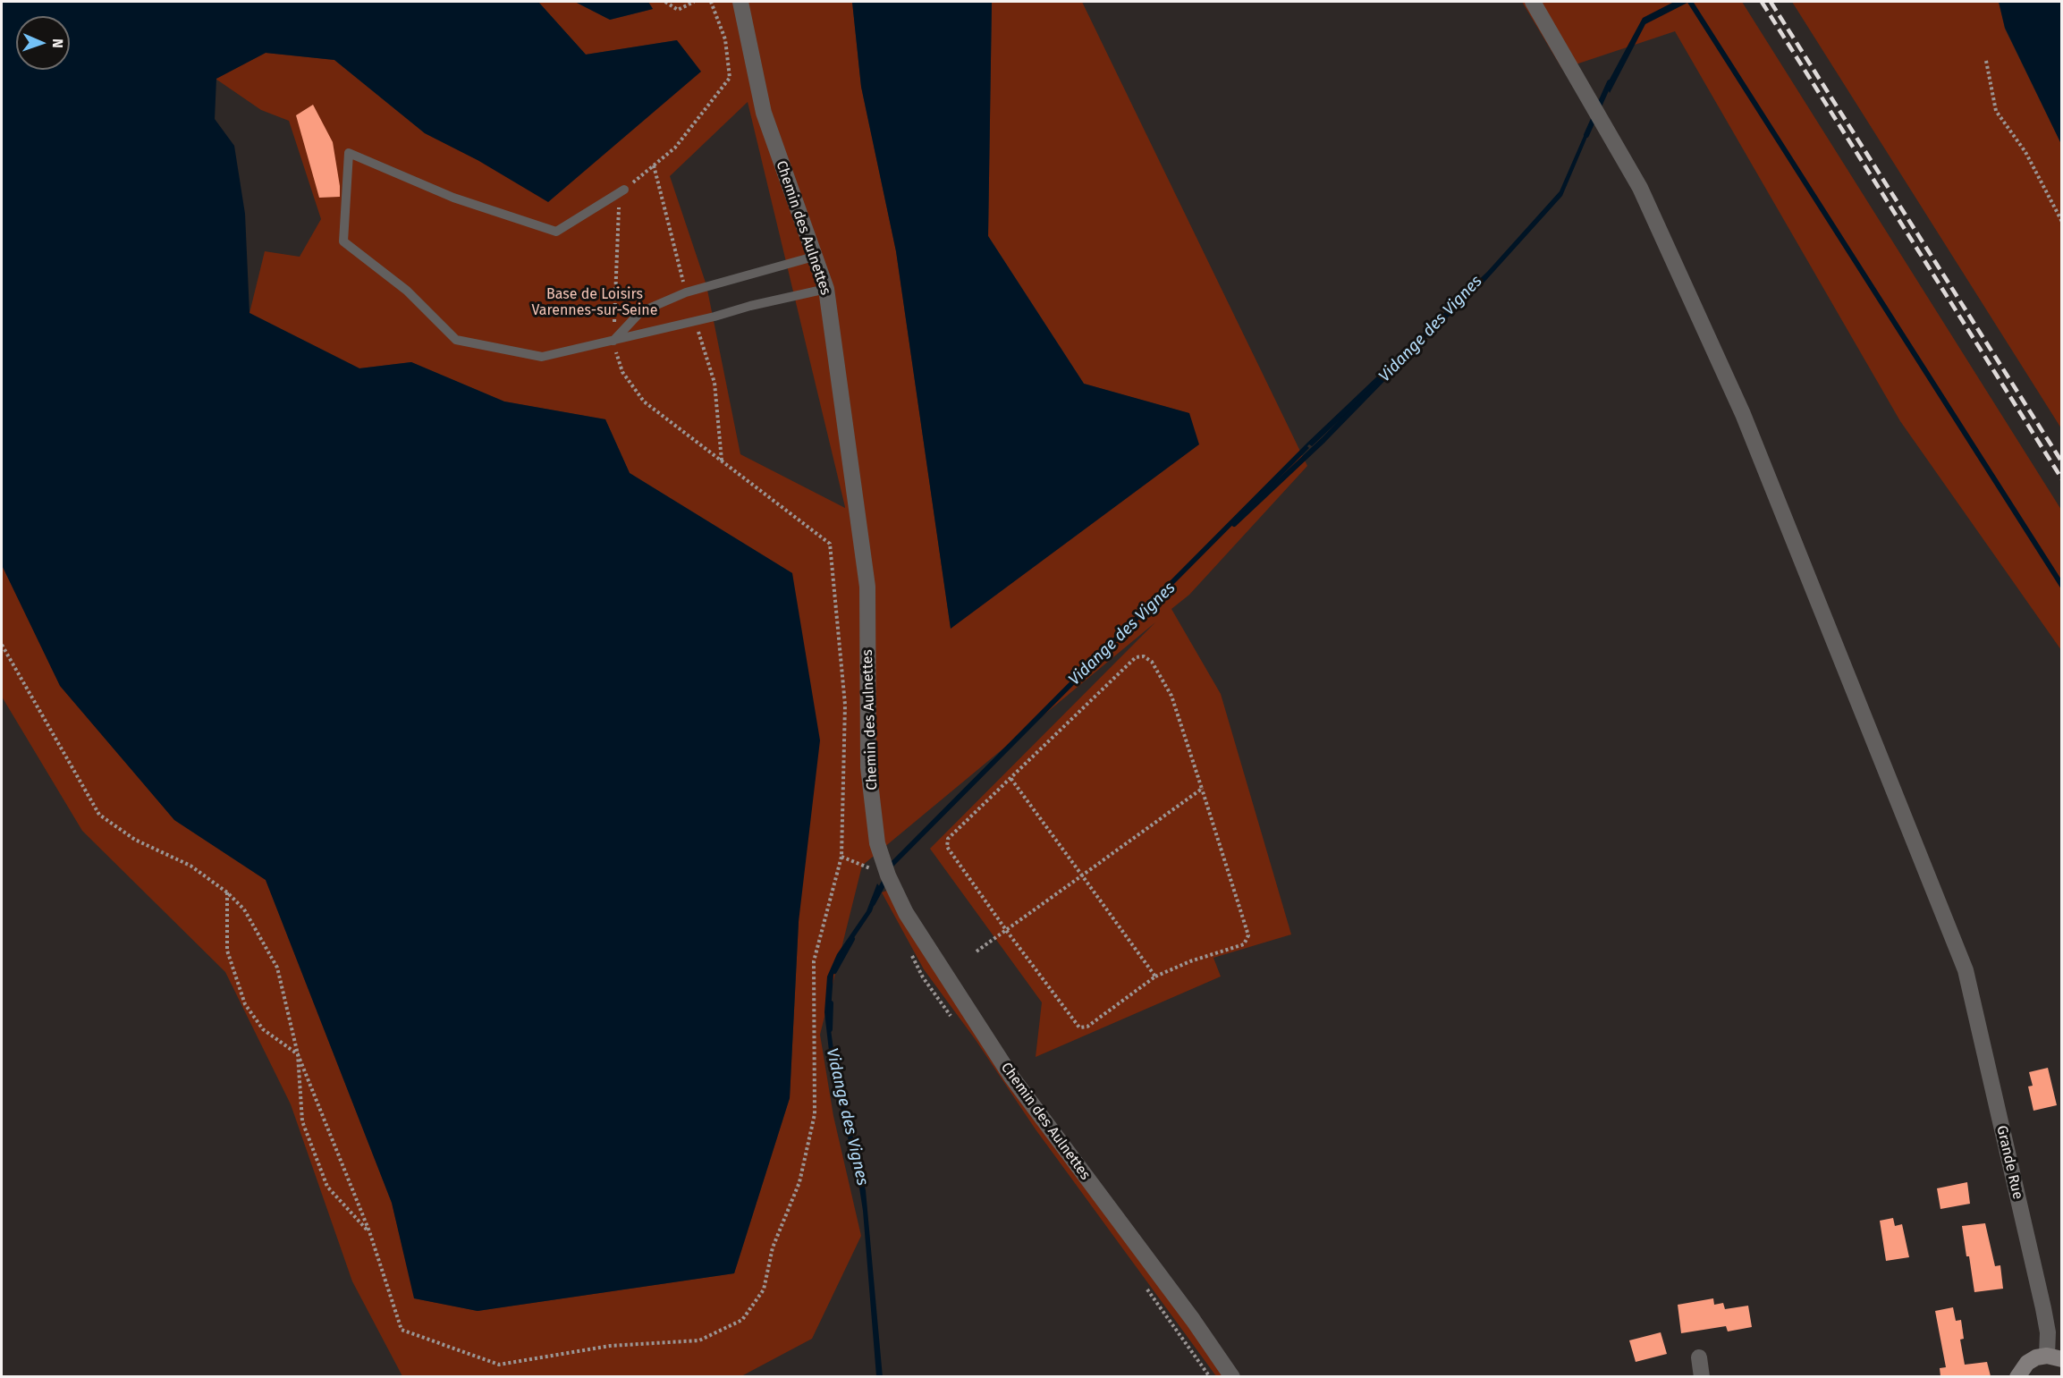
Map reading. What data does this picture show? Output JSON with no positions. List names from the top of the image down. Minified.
{"streets":{"street":["Chemin des Aulnettes","Grande Rue"]},"water":["Vidange des Vignes"],"parks":["Base de Loisirs Varennes-sur-Seine"],"north":"right"}
